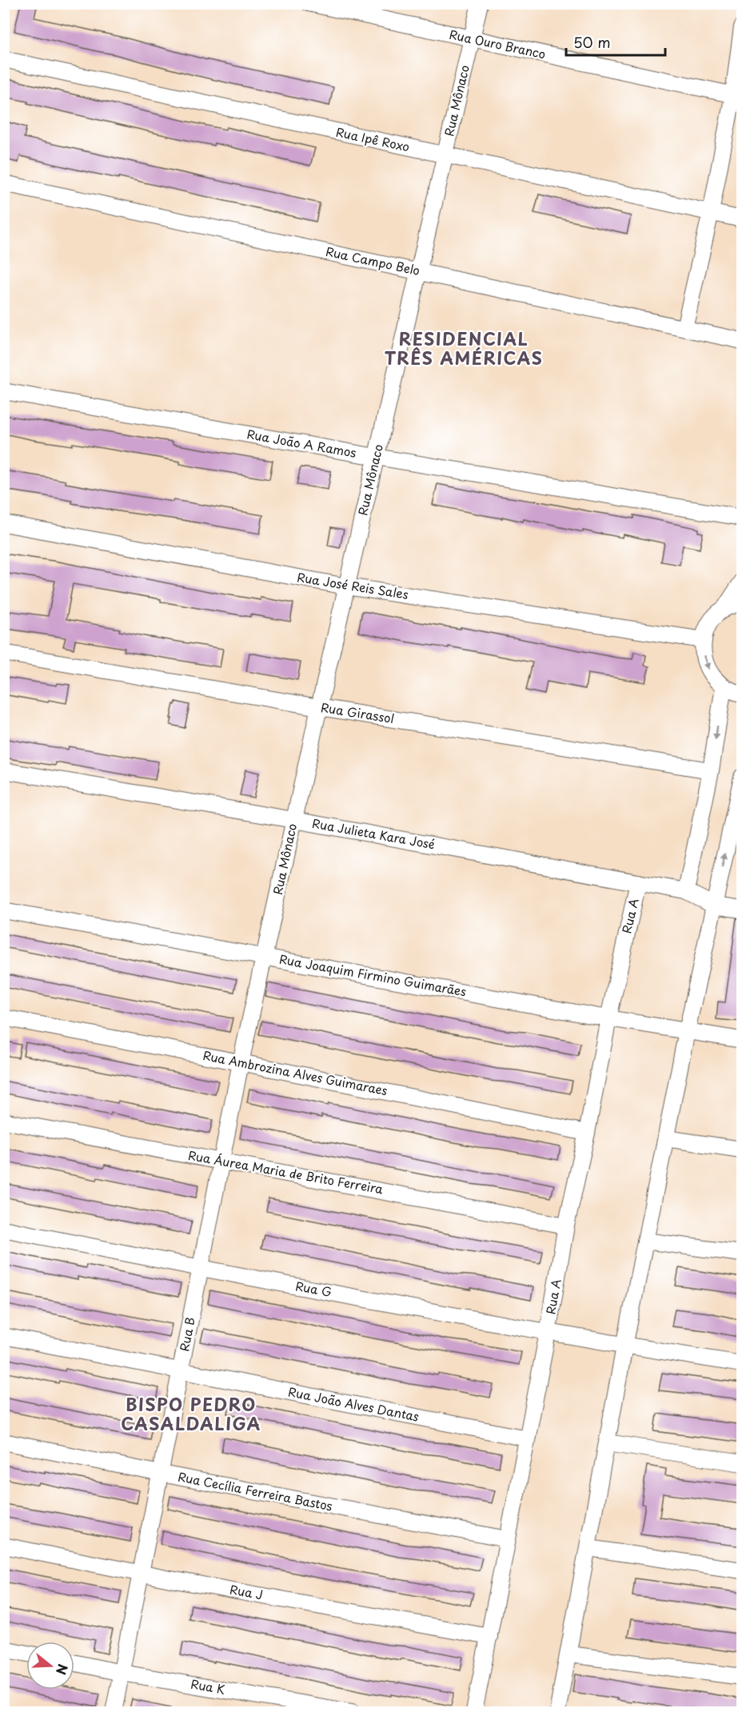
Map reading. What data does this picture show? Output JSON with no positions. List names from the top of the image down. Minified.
{"streets":{"street":["Rua Ouro Branco","Rua Mônaco","Rua Ipê Roxo","Rua Campo Belo","Rua João A Ramos","Rua José Reis Sales","Rua Girassol","Rua Julieta Kara José","Rua A","Rua Joaquim Firmino Guimarães","Rua Ambrozina Alves Guimaraes","Rua Áurea Maria de Brito Ferreira","Rua G","Rua B","Rua João Alves Dantas","Rua Cecília Ferreira Bastos","Rua J","Rua K"]},"crossings":[["Rua Ouro Branco","Rua Mônaco"],["Rua Mônaco","Rua Ipê Roxo"],["Rua Mônaco","Rua Campo Belo"],["Rua Mônaco","Rua João A Ramos"],["Rua Mônaco","Rua José Reis Sales"],["Rua Mônaco","Rua Girassol"],["Rua Mônaco","Rua Julieta Kara José"],["Rua Mônaco","Rua Joaquim Firmino Guimarães"],["Rua Mônaco","Rua B"],["Rua Julieta Kara José","Rua A"],["Rua A","Rua Joaquim Firmino Guimarães"],["Rua A","Rua Ambrozina Alves Guimaraes"],["Rua A","Rua Áurea Maria de Brito Ferreira"],["Rua A","Rua G"],["Rua A","Rua João Alves Dantas"],["Rua A","Rua Cecília Ferreira Bastos"],["Rua A","Rua J"],["Rua Joaquim Firmino Guimarães","Rua B"],["Rua Ambrozina Alves Guimaraes","Rua B"],["Rua Áurea Maria de Brito Ferreira","Rua B"],["Rua G","Rua B"],["Rua B","Rua João Alves Dantas"],["Rua B","Rua Cecília Ferreira Bastos"],["Rua B","Rua J"],["Rua B","Rua K"]],"districts":["RESIDENCIAL TRÊS AMÉRICAS","BISPO PEDRO CASALDALIGA"],"scale_bar":"50 m","north":"right"}
